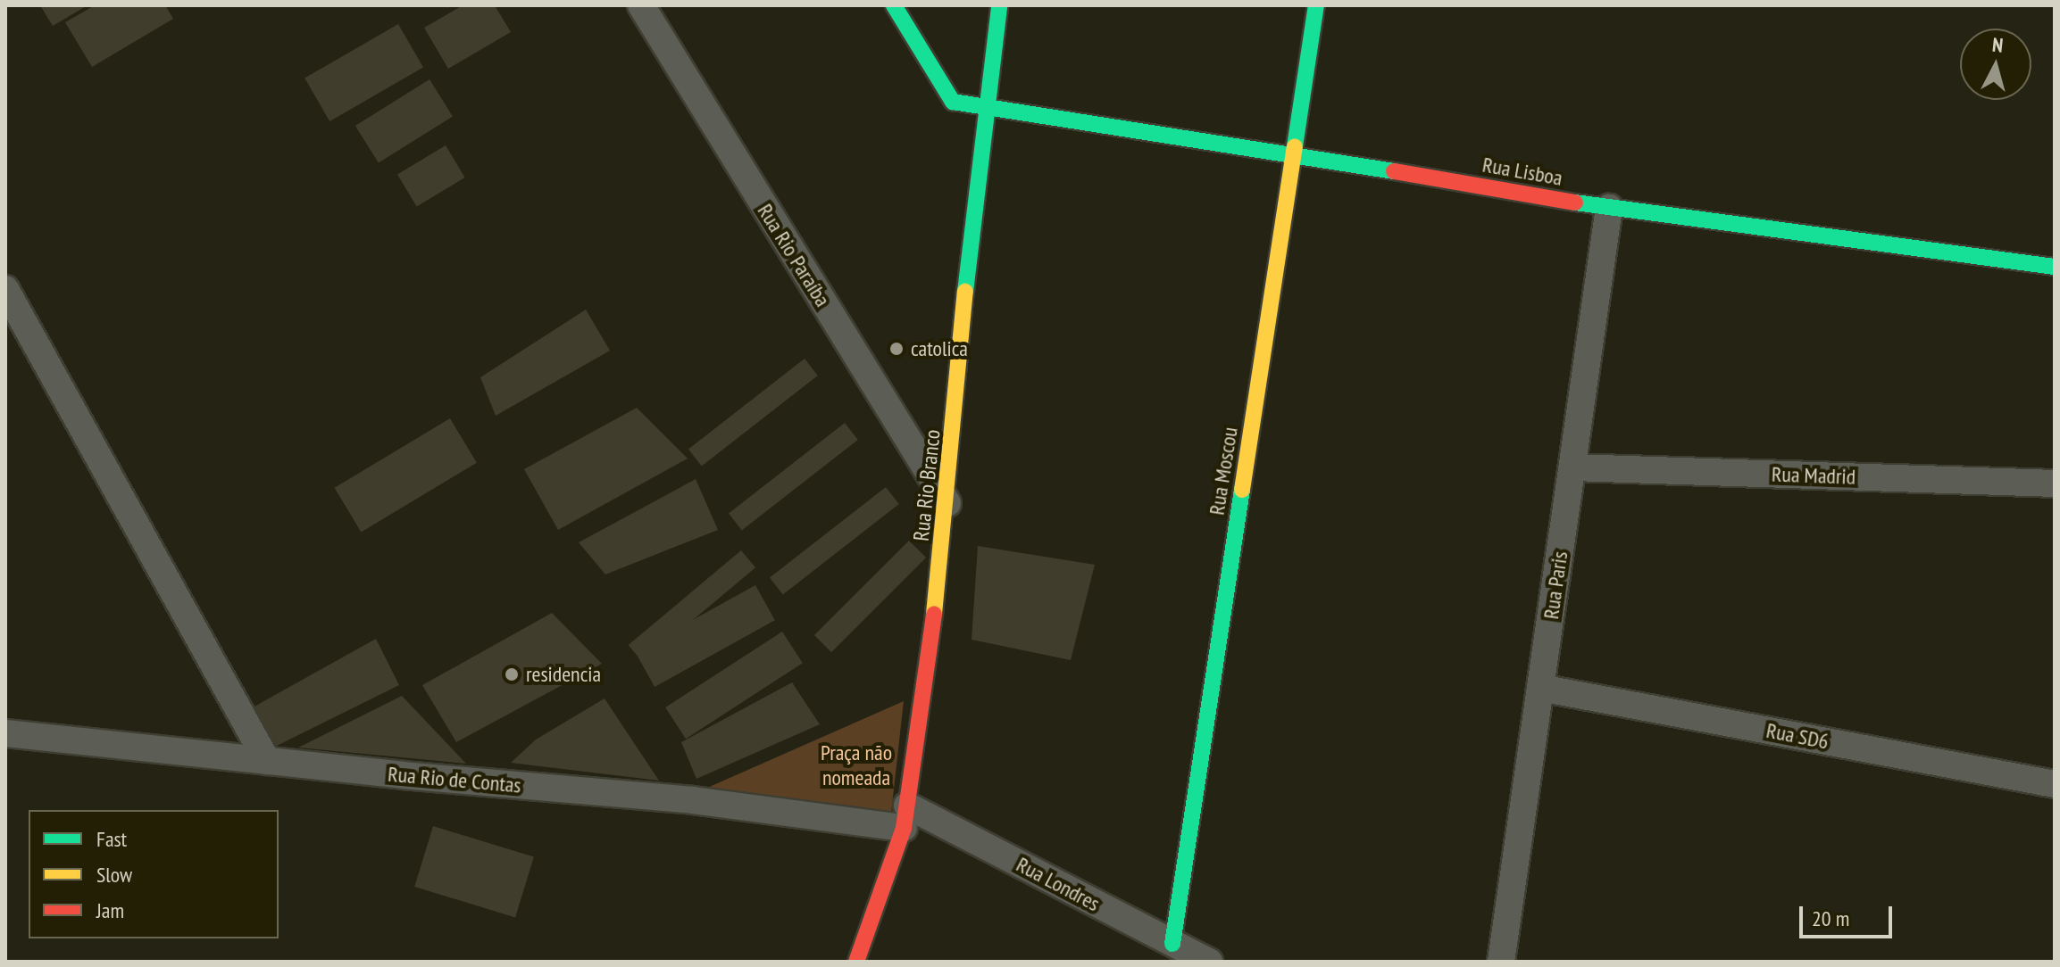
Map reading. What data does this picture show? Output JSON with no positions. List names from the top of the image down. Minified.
{"streets":{"street":["Rua Lisboa","Rua Rio Paraíba","Rua Moscou","Rua Madrid","Rua Rio Branco","Rua Paris","Rua SD6","Rua Rio de Contas","Rua Londres"]},"crossings":[["Rua Lisboa","Rua Moscou"],["Rua Lisboa","Rua Rio Branco"],["Rua Lisboa","Rua Paris"],["Rua Rio Paraíba","Rua Rio Branco"],["Rua Moscou","Rua Londres"],["Rua Madrid","Rua Paris"],["Rua Rio Branco","Rua Rio de Contas"],["Rua Rio Branco","Rua Londres"],["Rua Paris","Rua SD6"],["Rua Rio de Contas","Rua Londres"]],"parks":["Praça não nomeada"],"places":["catolica","residencia"],"legend":["Fast","Slow","Jam"],"scale_bar":"20 m","north":"top"}
